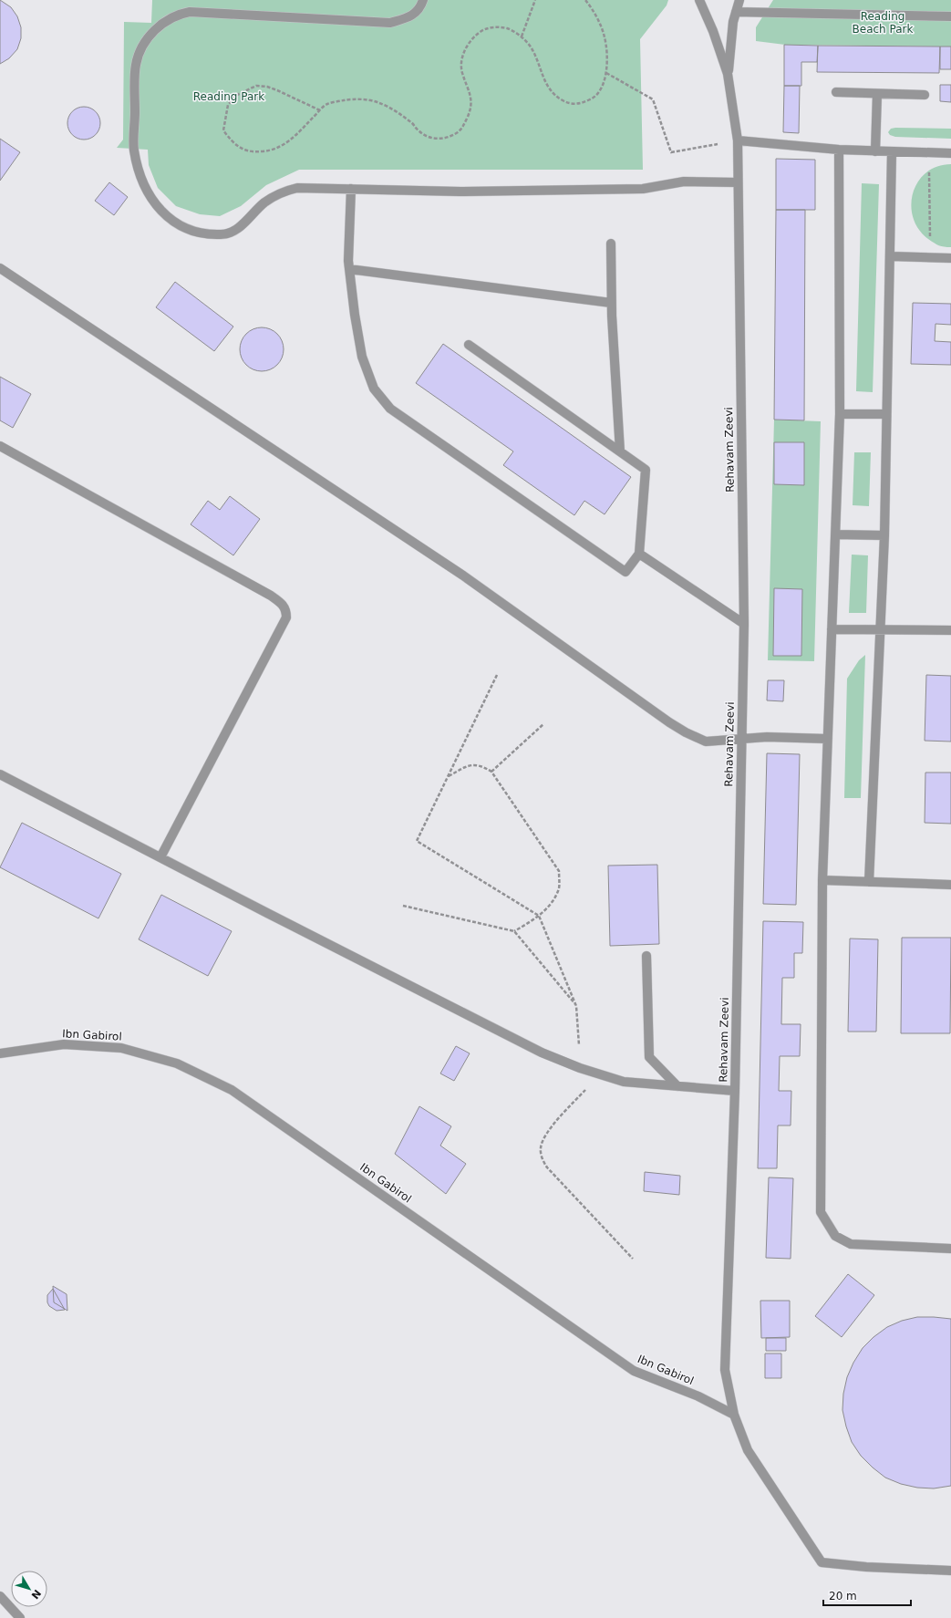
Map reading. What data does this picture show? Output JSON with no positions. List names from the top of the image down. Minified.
{"streets":{"street":["Rehavam Zeevi","Ibn Gabirol"]},"crossings":[["Rehavam Zeevi","Ibn Gabirol"]],"parks":["Reading Beach Park","Reading Park"],"scale_bar":"20 m","north":"bottom right"}
